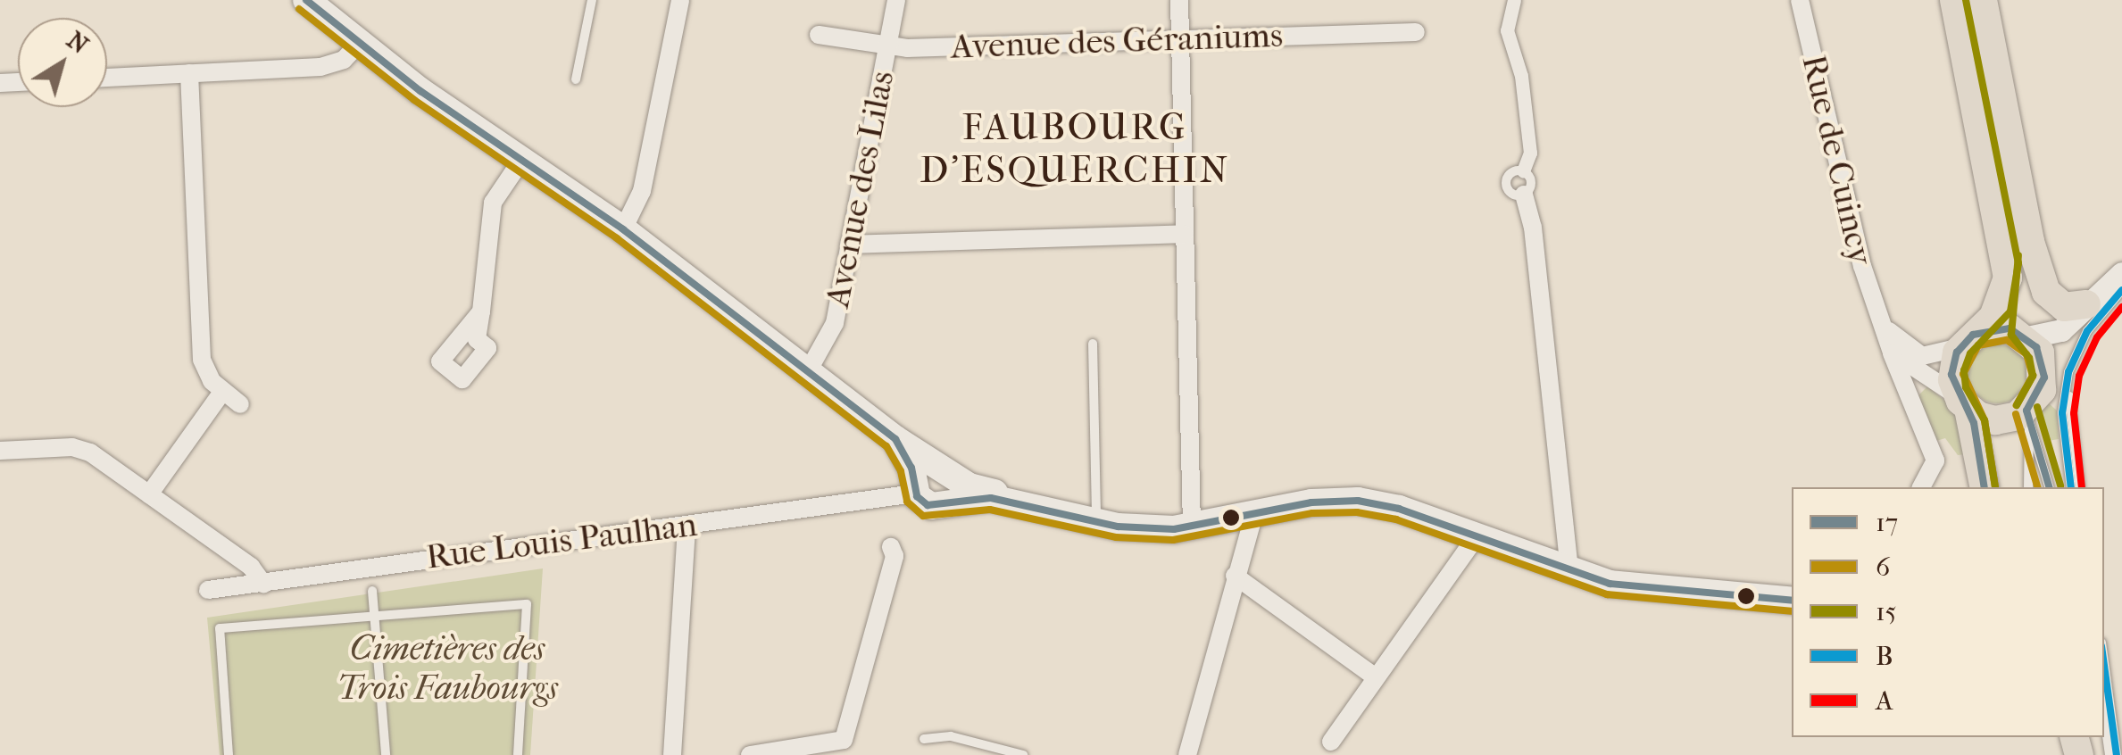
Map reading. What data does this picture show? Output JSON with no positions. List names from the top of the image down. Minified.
{"streets":{"street":["Avenue des Géraniums","Rue de Cuincy","Avenue des Lilas","Rue Louis Paulhan"]},"crossings":[["Avenue des Géraniums","Avenue des Lilas"]],"districts":["FAUBOURG D'ESQUERCHIN"],"parks":["Cimetières des Trois Faubourgs"],"lines":["transit line 17","transit line 15","transit line 6","transit line B","transit line A"],"legend":["17","6","15","B","A"],"north":"top right"}
